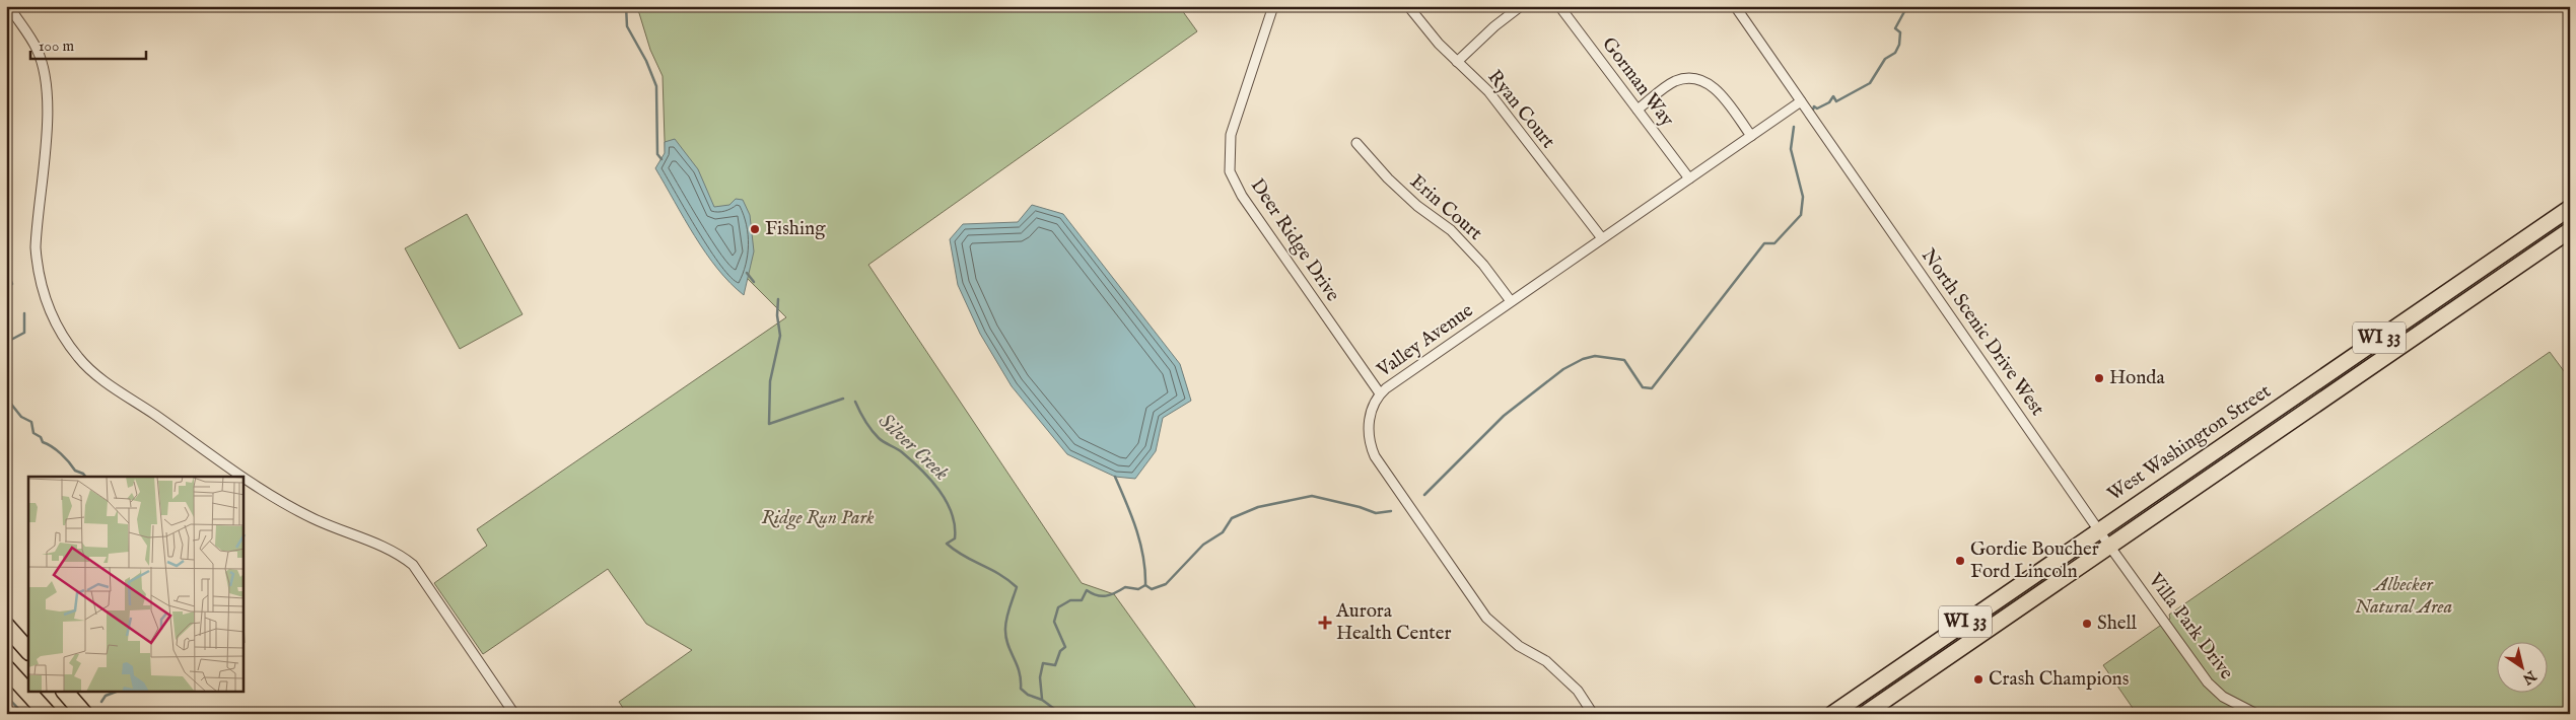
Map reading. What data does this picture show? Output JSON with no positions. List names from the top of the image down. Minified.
{"streets":{"main road":["WI 33","West Washington Street"],"street":["Gorman Way","Ryan Court","Erin Court","Deer Ridge Drive","North Scenic Drive West","Valley Avenue","Villa Park Drive"]},"crossings":[["Gorman Way","Valley Avenue"],["Ryan Court","Valley Avenue"],["Erin Court","Valley Avenue"],["Deer Ridge Drive","Valley Avenue"],["North Scenic Drive West","Valley Avenue"],["North Scenic Drive West","West Washington Street"],["North Scenic Drive West","Villa Park Drive"],["West Washington Street","Villa Park Drive"]],"water":["Silver Creek"],"parks":["Ridge Run Park","Albecker Natural Area"],"places":{"other":["Fishing","Honda","Gordie Boucher Ford Lincoln","Shell","Crash Champions"],"health":["Aurora Health Center"]},"scale_bar":"100 m","north":"bottom right"}
